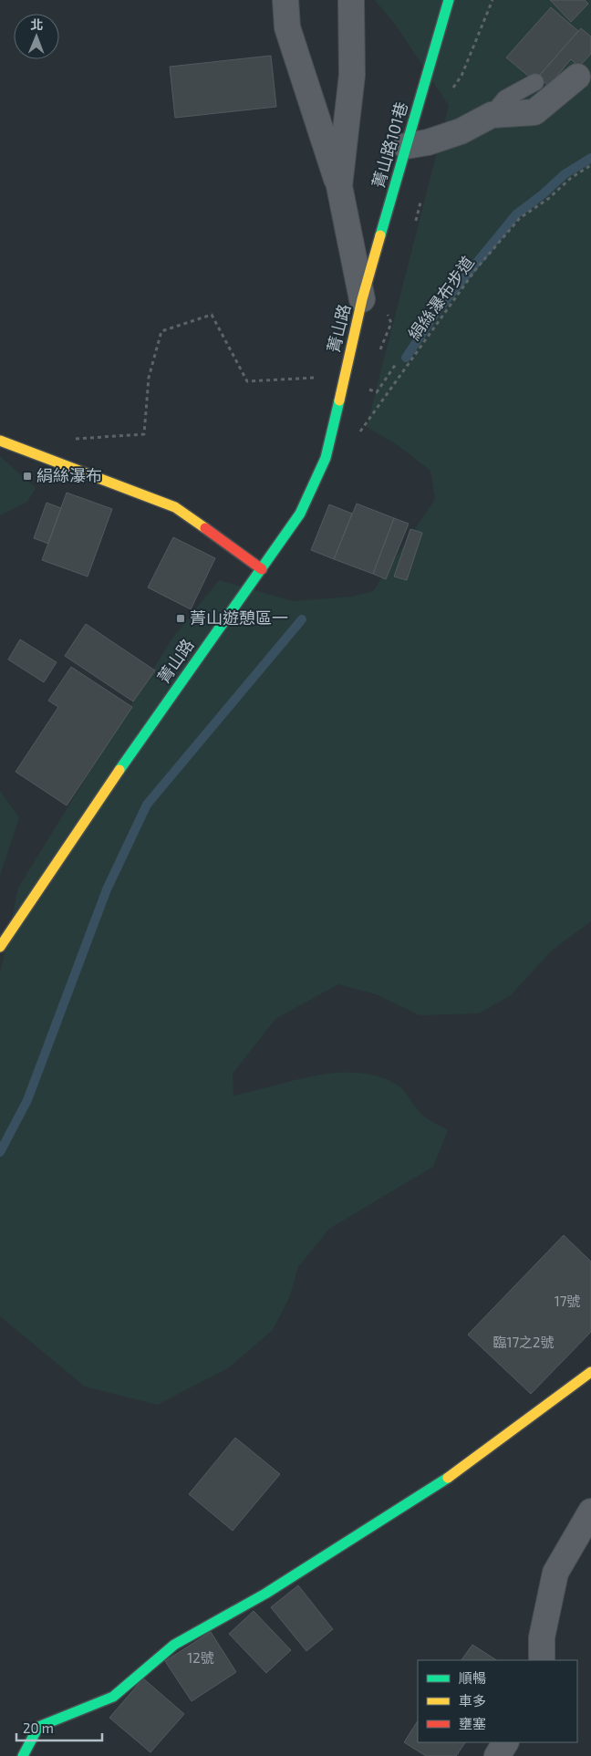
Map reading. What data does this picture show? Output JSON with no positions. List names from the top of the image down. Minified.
{"streets":{"street":["菁山路101巷","菁山路"],"path":["絹絲瀑布步道"]},"crossings":[["菁山路101巷","菁山路"],["絹絲瀑布步道","菁山路"]],"places":{"transit":["絹絲瀑布","菁山遊憩區一"]},"house_numbers":["17號","臨17之2號","12號"],"legend":["順暢","車多","壅塞"],"scale_bar":"20 m","north":"top"}
